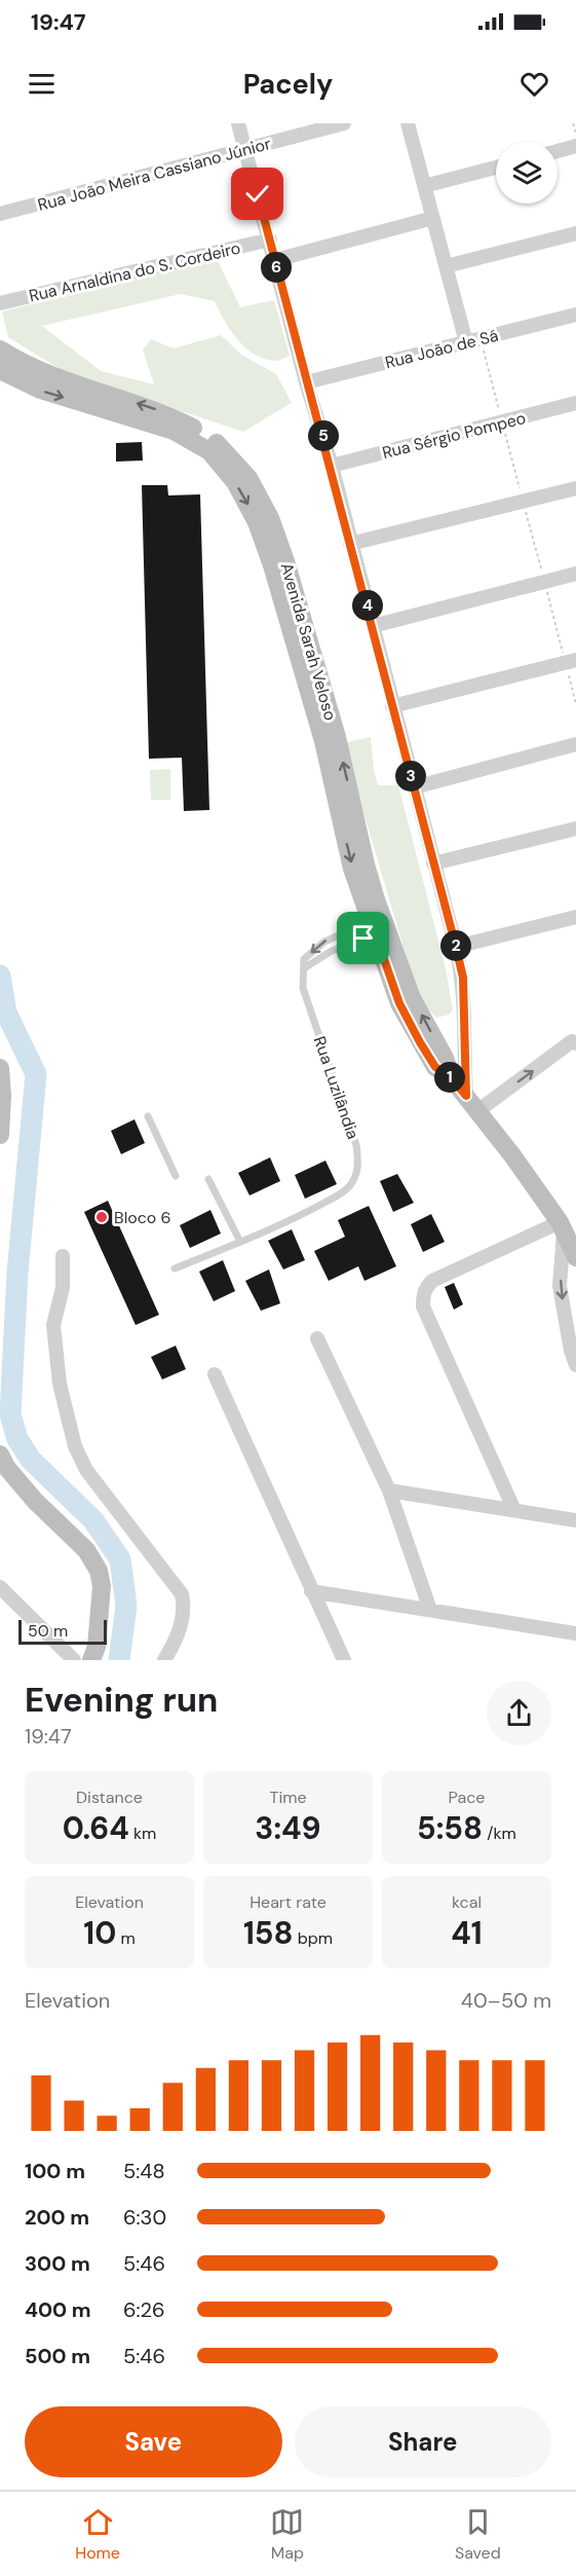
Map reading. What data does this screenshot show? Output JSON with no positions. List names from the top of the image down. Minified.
{"streets":{"main road":["Avenida Sarah Veloso"],"street":["Rua João Meira Cassiano Júnior","Rua Arnaldina do S. Cordeiro","Rua João de Sá","Rua Sérgio Pompeo"],"lane":["Rua Luzilândia"]},"places":["Bloco 6"],"scale_bar":"50 m","page":{"status":"19:47","header":"Pacely","pins":["6","5","4","3","2","1"],"scale":"50 m","heading":["Evening run","19:47"],"stats":[["Distance","0.64 km"],["Time","3:49"],["Pace","5:58 /km"],["Elevation","10 m"],["Heart rate","158 bpm"],["kcal","41"]],"chart":["Elevation","40–50 m"],"list":[{"name":"100 m","note":"5:48"},{"name":"200 m","note":"6:30"},{"name":"300 m","note":"5:46"},{"name":"400 m","note":"6:26"},{"name":"500 m","note":"5:46"}],"buttons":["Save","Share"],"tabs":["Home","Map","Saved"]}}
